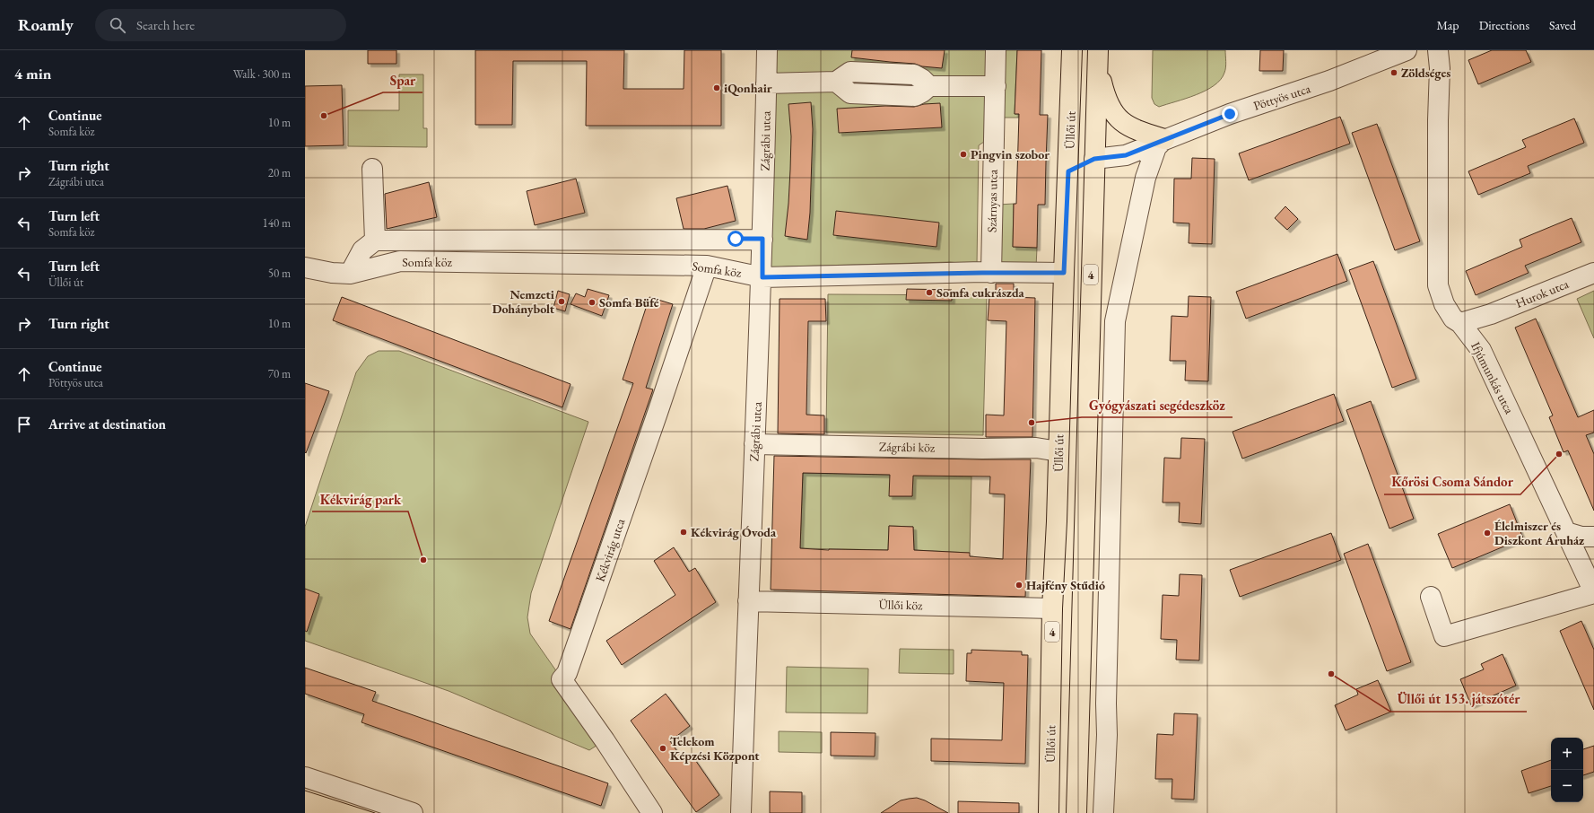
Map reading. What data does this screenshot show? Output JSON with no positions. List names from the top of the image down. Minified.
{"streets":{"main road":["Üllői út","4"],"street":["Pöttyös utca","Zágrábi utca","Szárnyas utca","Somfa köz","Hurok utca","Ifjúmunkás utca","Zágrábi köz","Kékvirág utca","Üllői köz"]},"crossings":[["Pöttyös utca","Üllői út"],["Üllői út","Somfa köz"],["Üllői út","Zágrábi köz"],["Üllői út","Üllői köz"],["Zágrábi utca","Somfa köz"],["Zágrábi utca","Zágrábi köz"],["Zágrábi utca","Üllői köz"],["Szárnyas utca","Somfa köz"],["Somfa köz","Kékvirág utca"],["Hurok utca","Ifjúmunkás utca"]],"places":["Zöldséges","iQonhair","Spar","Pingvin szobor","Somfa cukrászda","Nemzeti Dohánybolt","Somfa Büfé","Gyógyászati segédeszköz","Kőrösi Csoma Sándor","Kékvirág Óvoda","Élelmiszer és Diszkont Áruház","Kékvirág park","Hajfény Stűdió","Üllői út 153. játszótér","Telekom Képzési Központ"],"page":{"header":"Roamly","search":"Search here","nav":["Map","Directions","Saved"],"heading":["4 min","Walk · 300 m"],"list":[["Continue","Somfa köz","10 m"],["Turn right","Zágrábi utca","20 m"],["Turn left","Somfa köz","140 m"],["Turn left","Üllői út","50 m"],["Turn right","10 m"],["Continue","Pöttyös utca","70 m"],"Arrive at destination"],"map_buttons":["+","−"]}}
